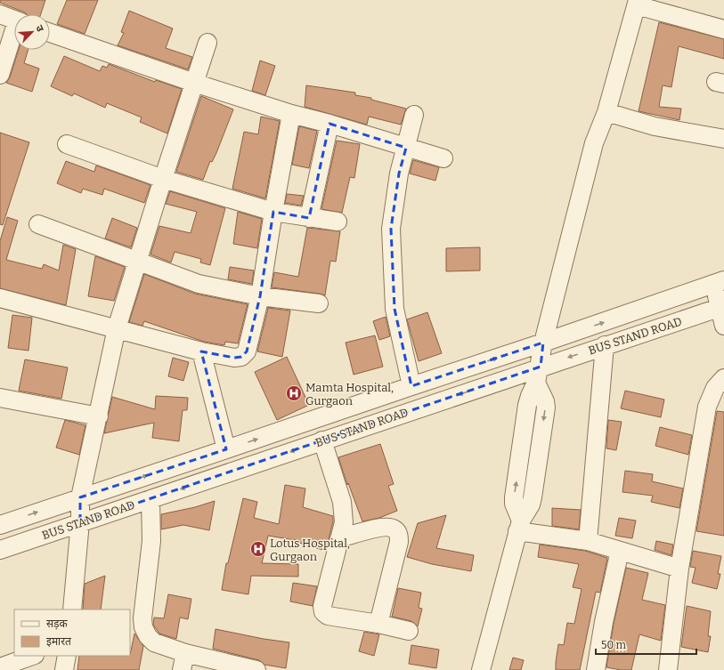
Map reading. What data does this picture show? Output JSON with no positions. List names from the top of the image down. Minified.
{"streets":{"street":["BUS STAND ROAD"]},"places":{"hospital":["Mamta Hospital, Gurgaon","Lotus Hospital, Gurgaon"]},"legend":["सड़क","इमारत"],"scale_bar":"50 m","north":"top right"}
